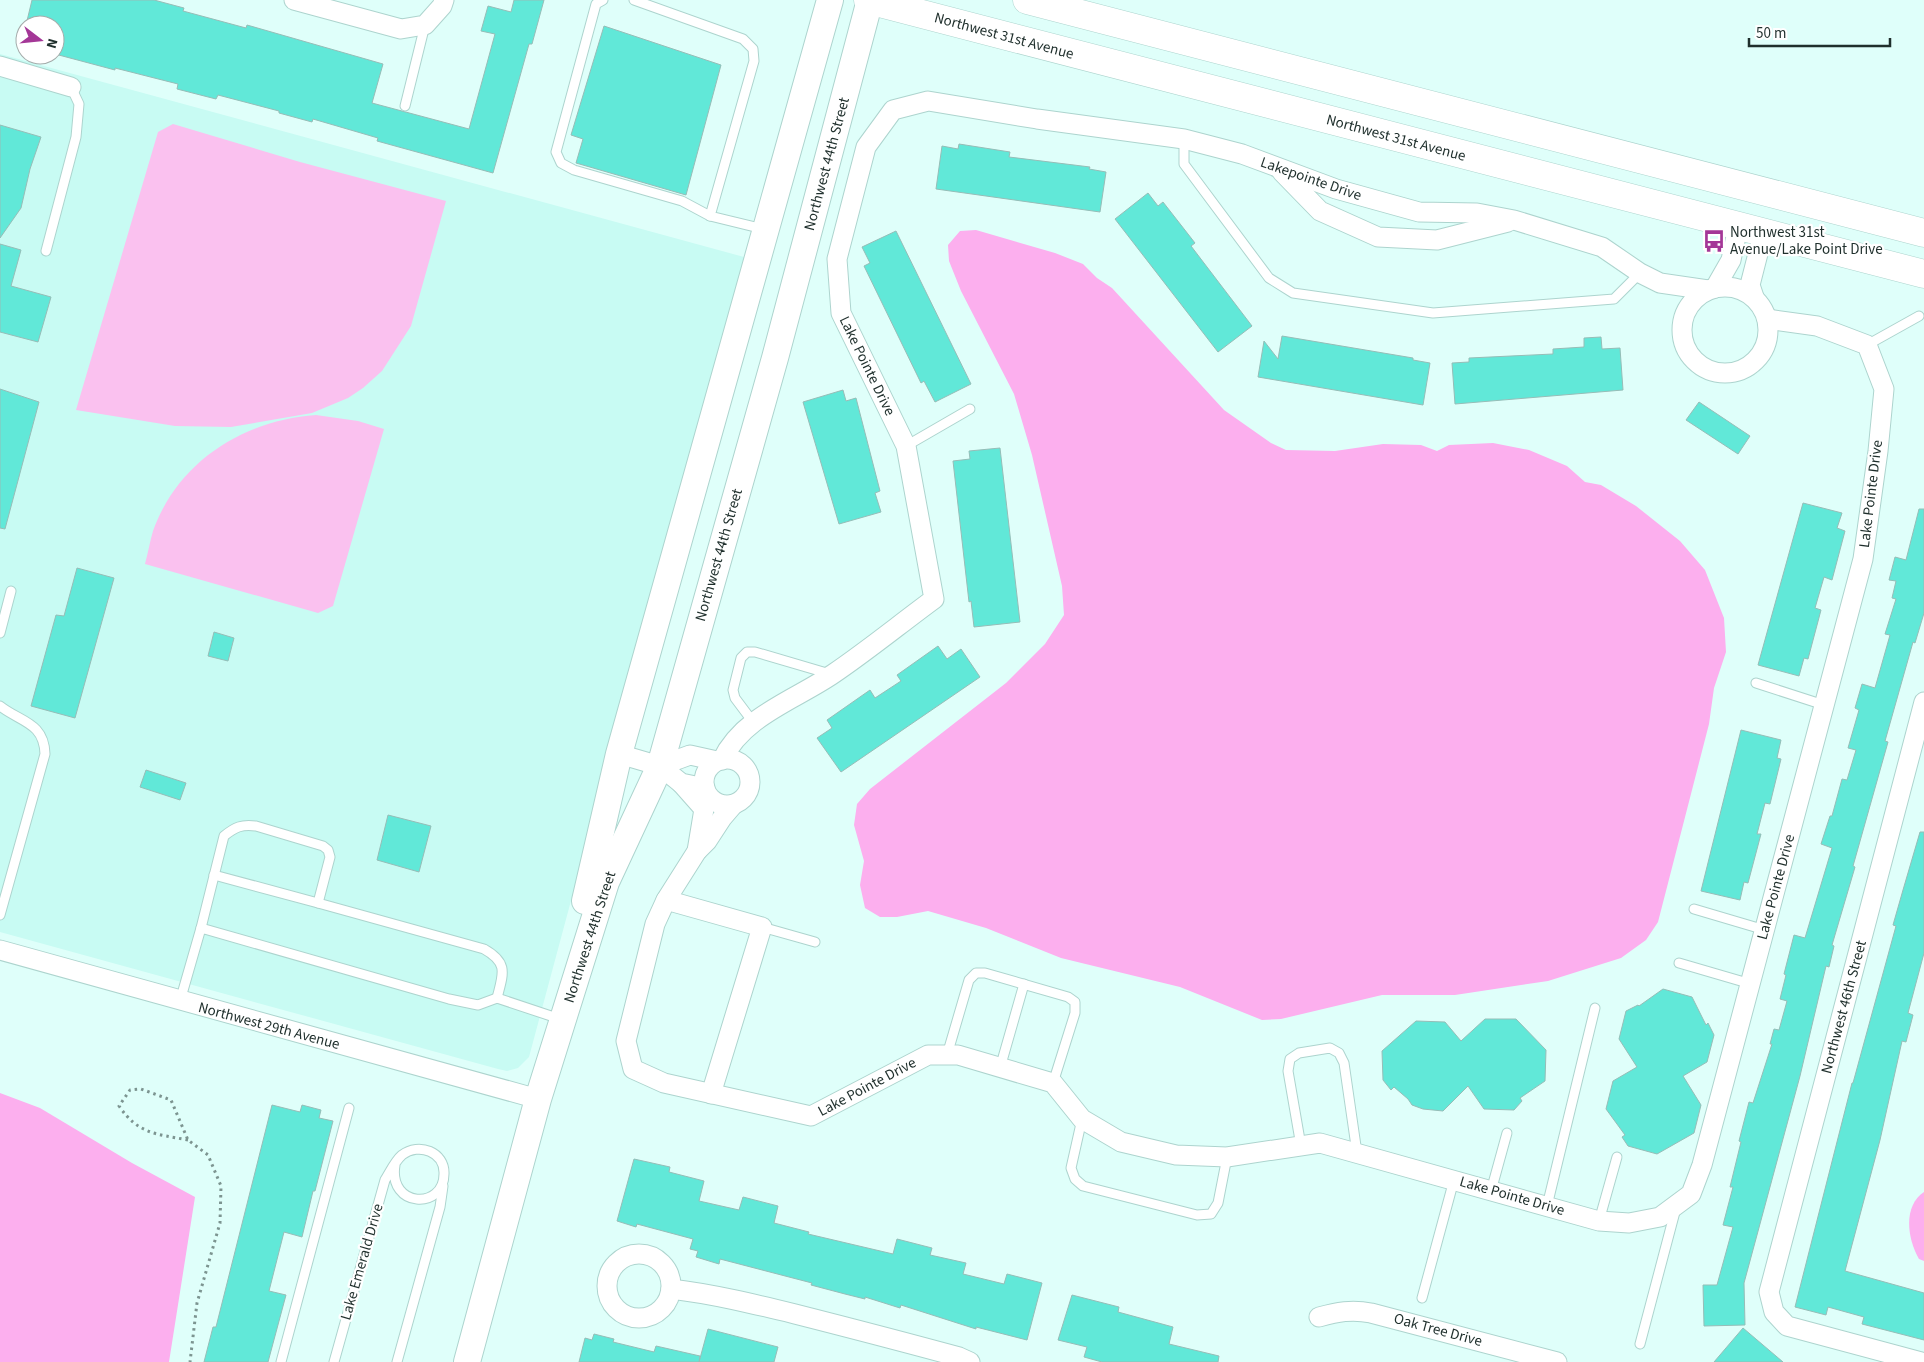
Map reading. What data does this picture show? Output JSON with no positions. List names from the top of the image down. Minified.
{"streets":{"main road":["Northwest 31st Avenue"],"street":["Northwest 44th Street","Lakepointe Drive","Lake Pointe Drive","Northwest 46th Street","Northwest 29th Avenue","Oak Tree Drive"],"lane":["Lake Emerald Drive"]},"crossings":[["Northwest 31st Avenue","Northwest 44th Street"],["Northwest 44th Street","Northwest 29th Avenue"],["Lakepointe Drive","Lake Pointe Drive"]],"places":{"bus stop":["Northwest 31st Avenue/Lake Point Drive"]},"scale_bar":"50 m","north":"right"}
